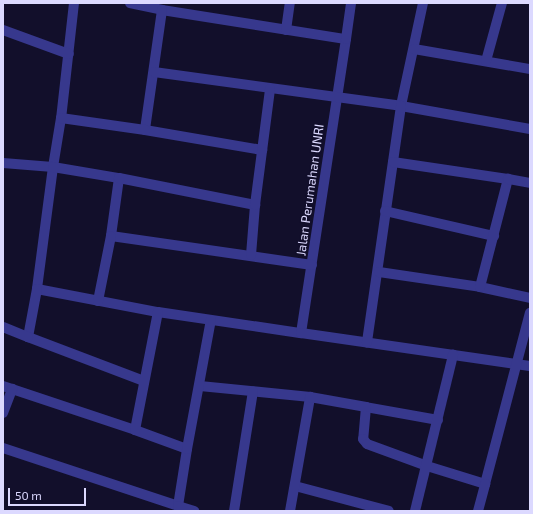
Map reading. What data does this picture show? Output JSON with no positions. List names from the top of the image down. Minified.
{"streets":{"street":["Jalan Perumahan UNRI"]},"scale_bar":"50 m"}
